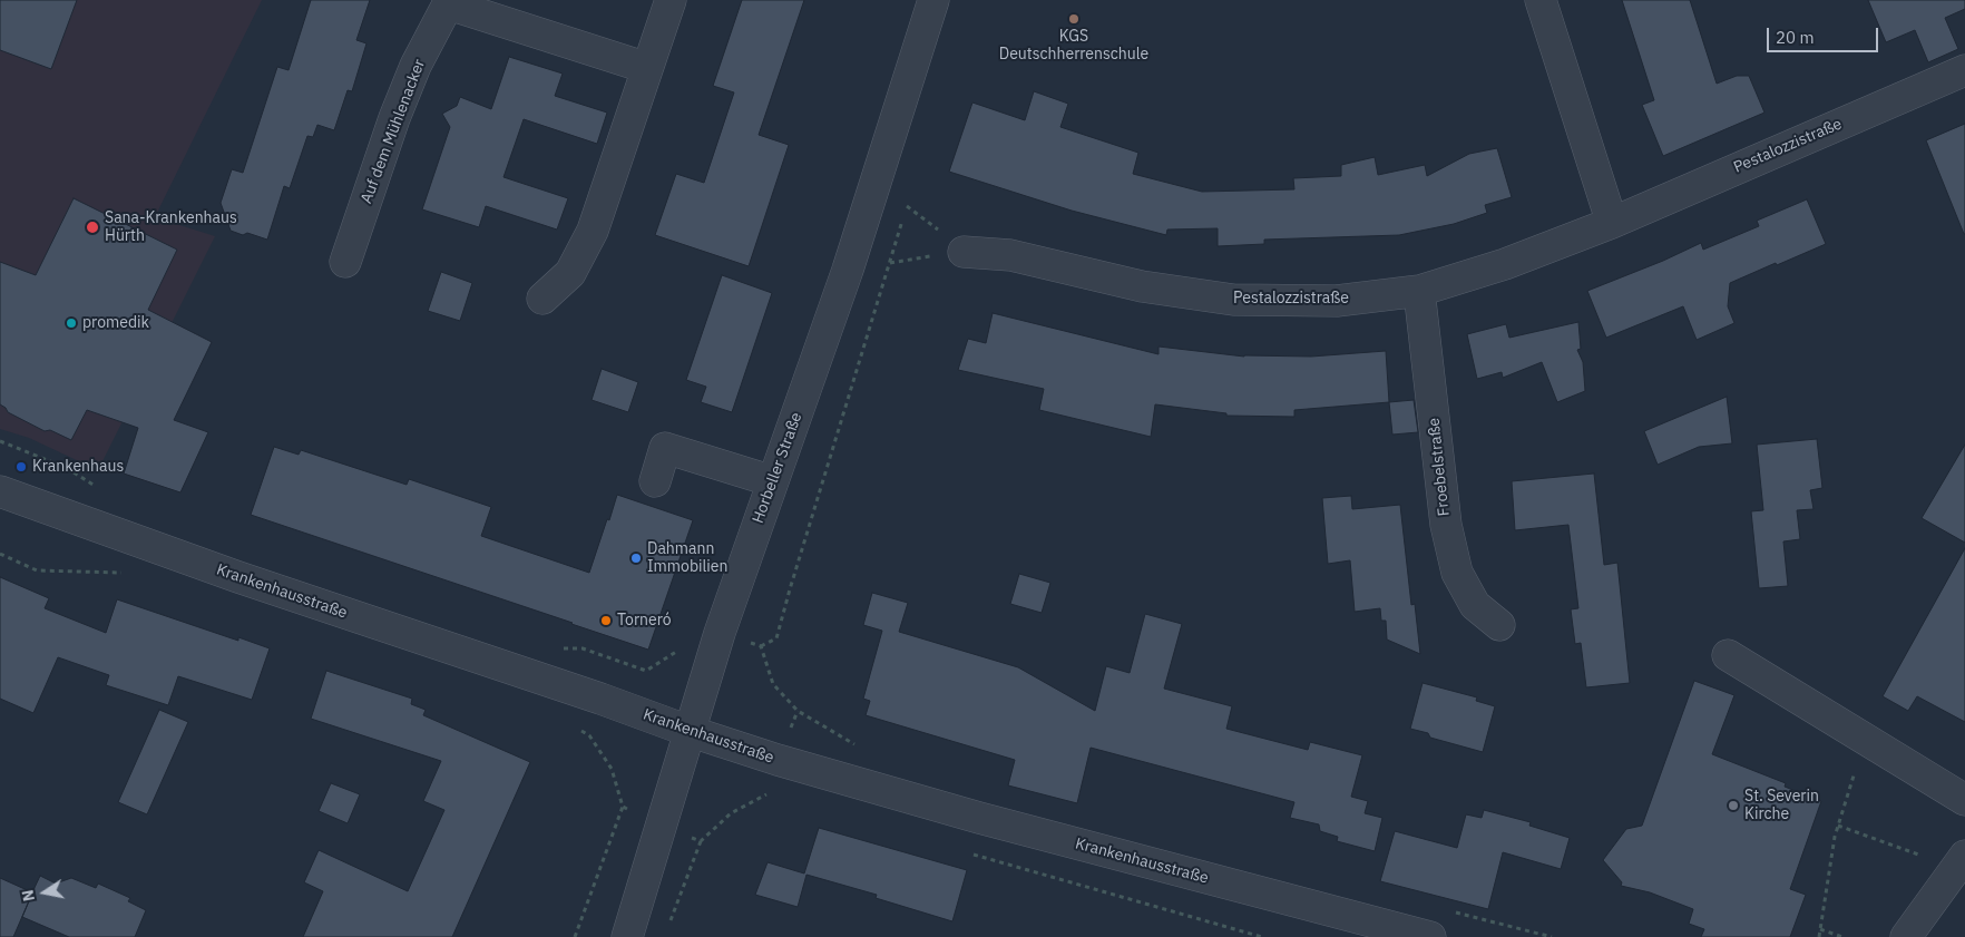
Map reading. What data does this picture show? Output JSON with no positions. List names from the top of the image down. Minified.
{"streets":{"street":["Auf dem Mühlenacker","Pestalozzistraße","Froebelstraße","Horbeller Straße","Krankenhausstraße"]},"crossings":[["Pestalozzistraße","Froebelstraße"],["Horbeller Straße","Krankenhausstraße"]],"places":["KGS Deutschherrenschule","Sana-Krankenhaus Hürth","promedik","Krankenhaus","Dahmann Immobilien","Torneró","St. Severin Kirche"],"scale_bar":"20 m","north":"left"}
